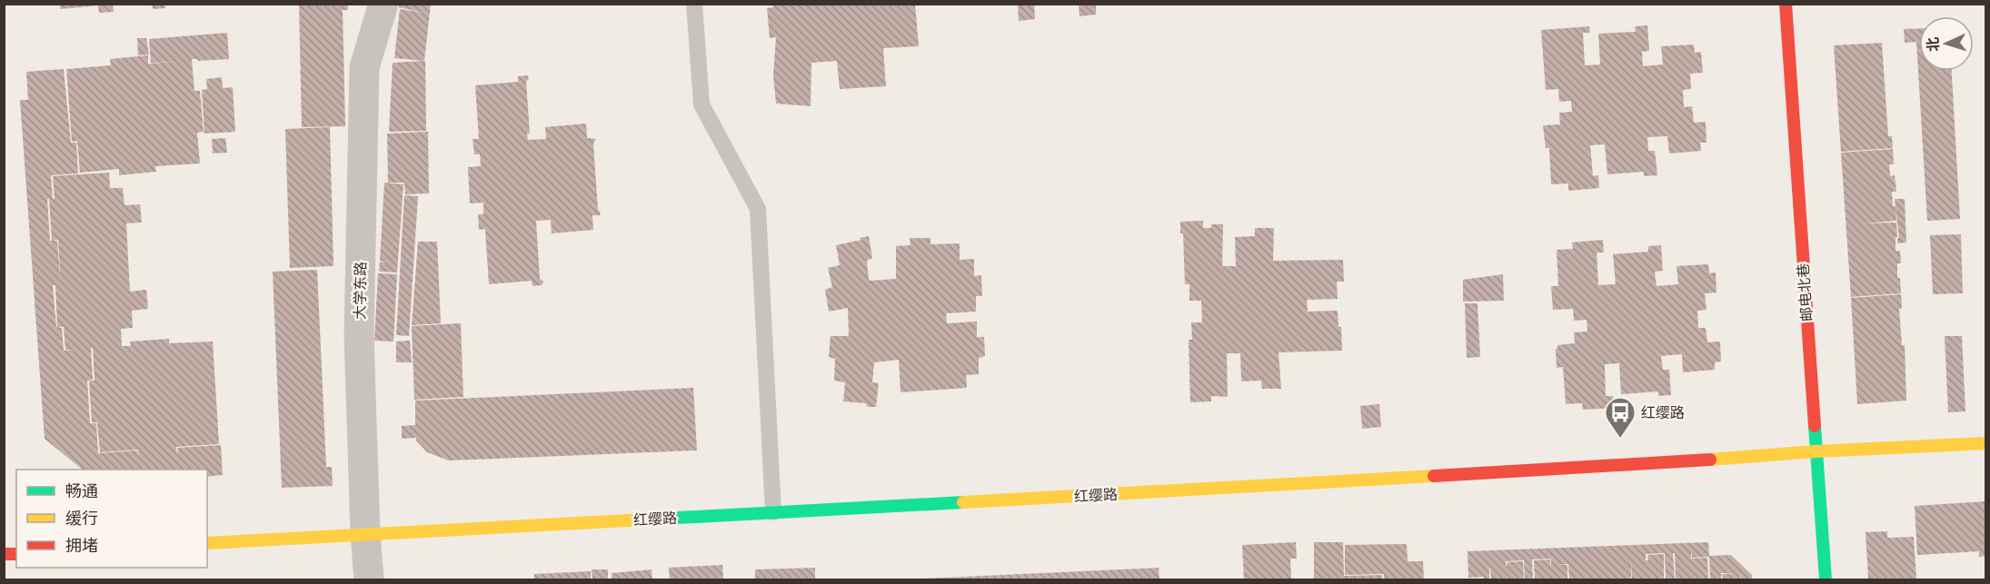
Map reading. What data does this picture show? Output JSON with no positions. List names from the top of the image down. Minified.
{"streets":{"street":["大学东路","邮电北巷","红缨路"]},"crossings":[["大学东路","红缨路"],["邮电北巷","红缨路"]],"places":{"bus stop":["红缨路"]},"legend":["畅通","缓行","拥堵"],"north":"left"}
